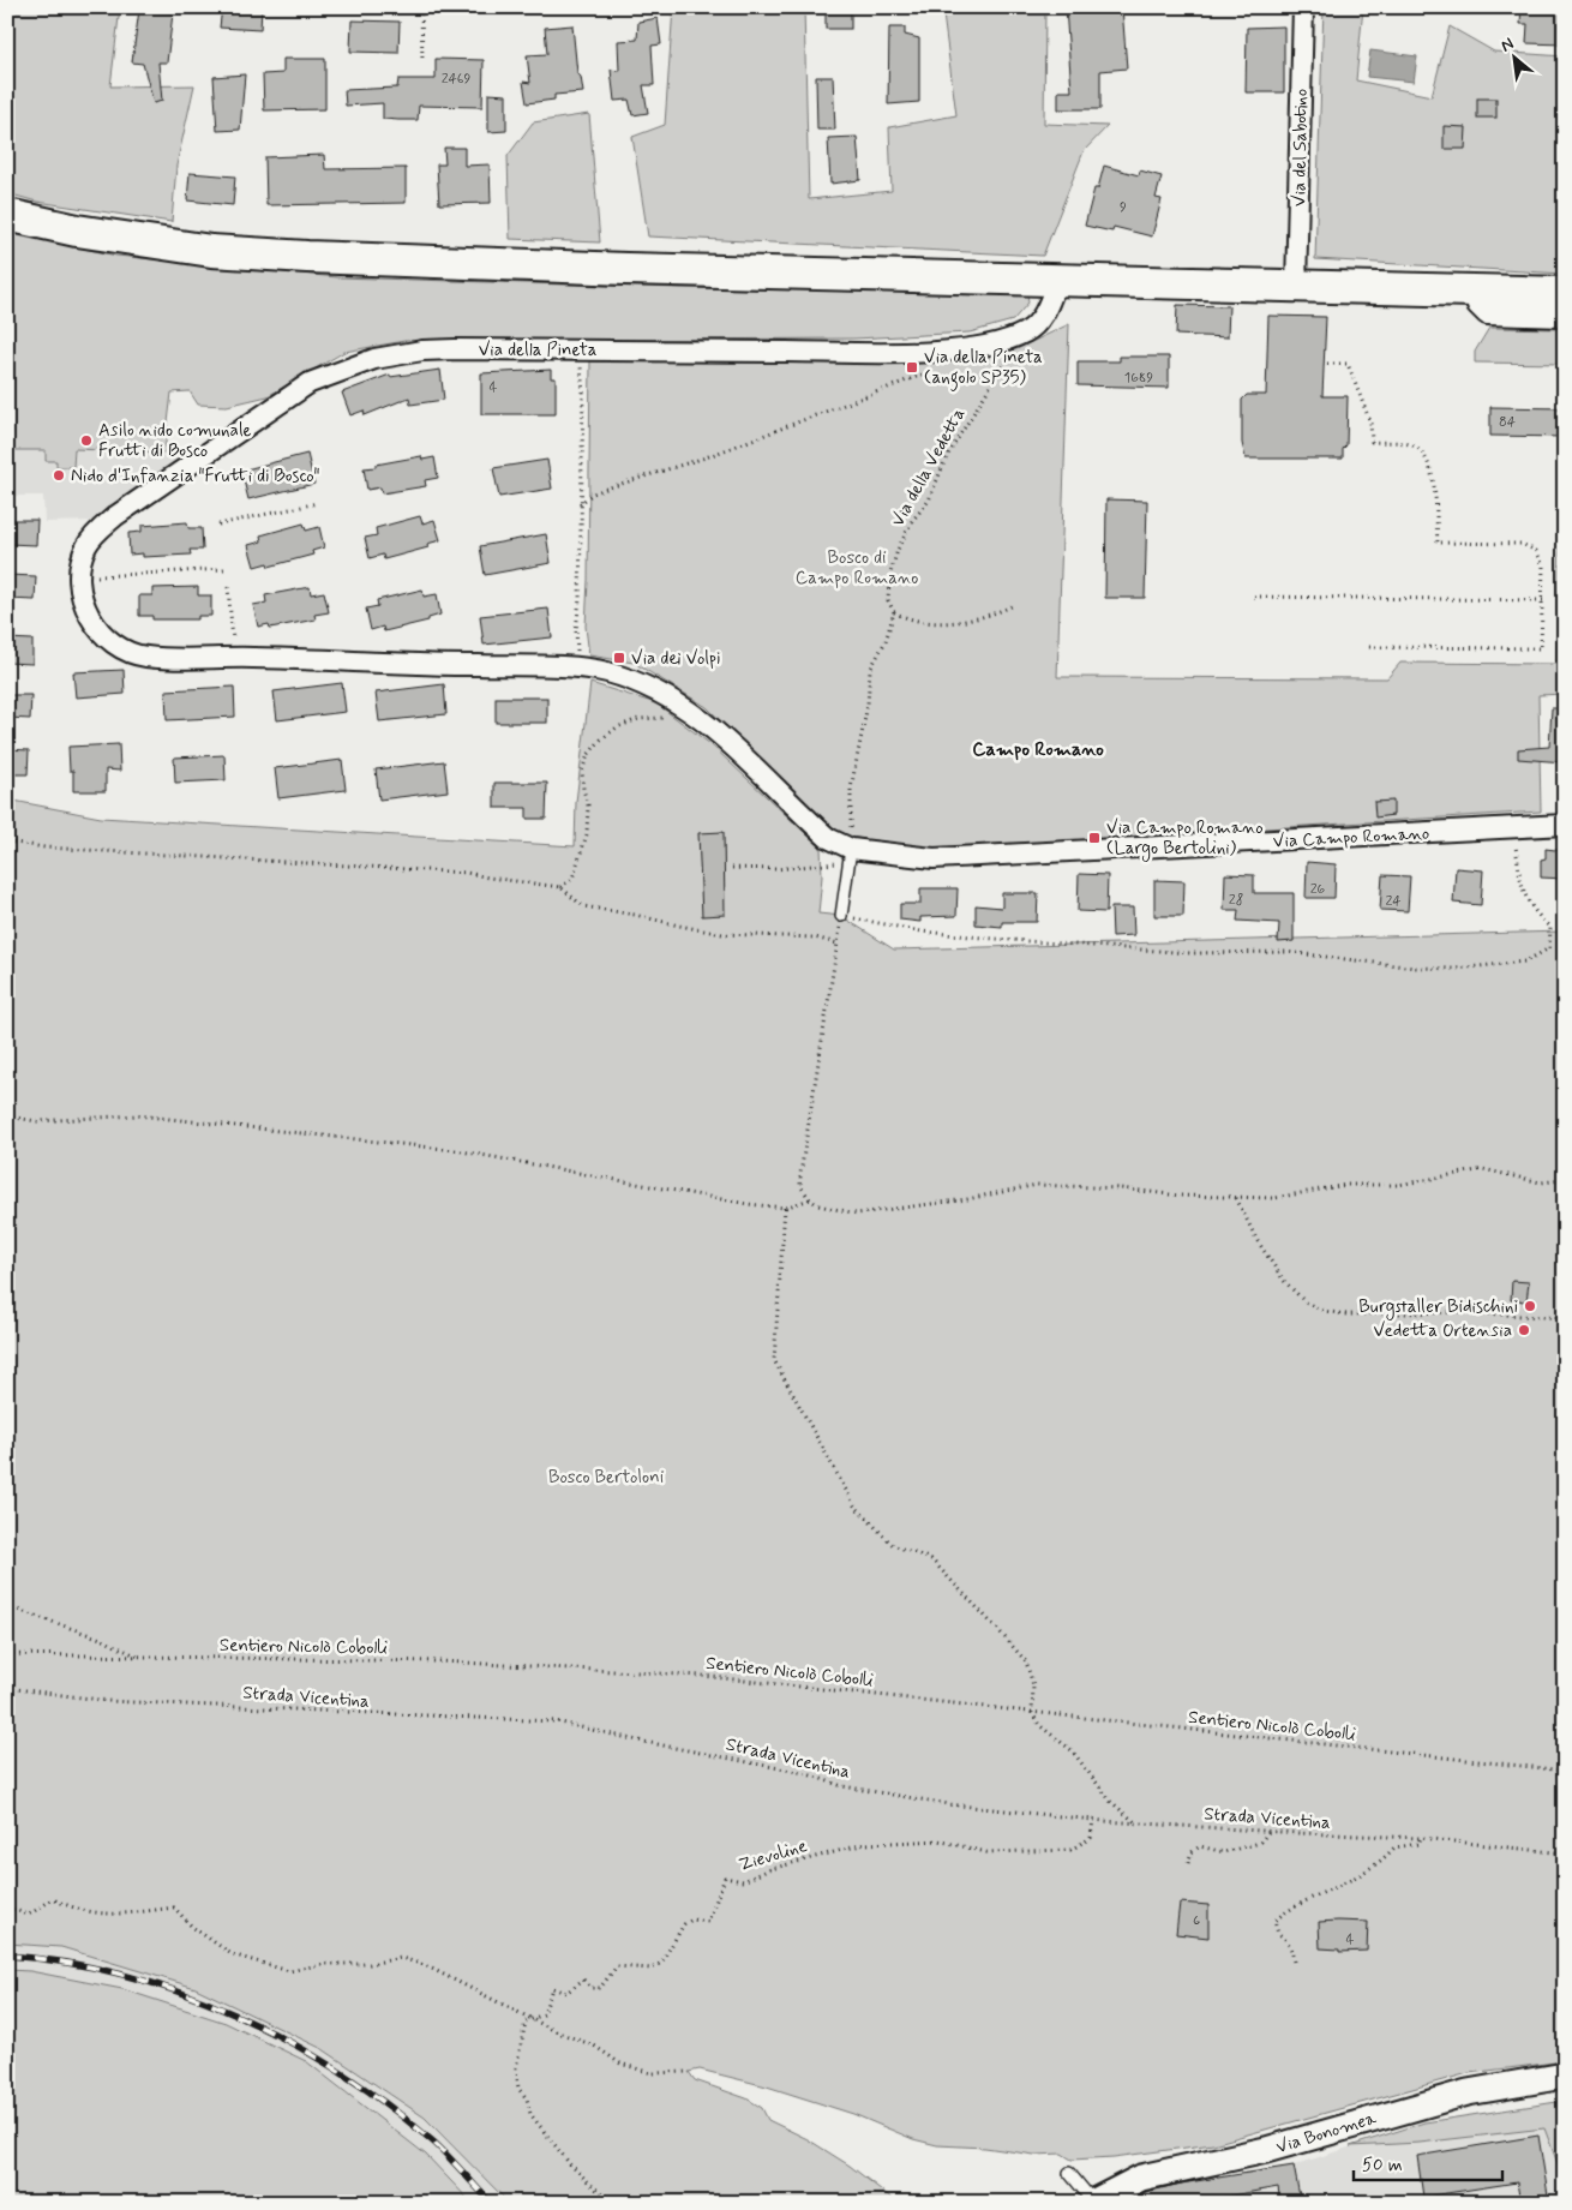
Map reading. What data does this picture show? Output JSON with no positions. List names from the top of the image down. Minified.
{"streets":{"street":["Via del Sabotino","Via della Pineta","Via Campo Romano","Via Bonomea"],"path":["Via della Vedetta","Sentiero Nicolò Cobolli","Strada Vicentina","Zievoline"]},"crossings":[["Via della Pineta","Via della Vedetta"],["Via della Vedetta","Via Campo Romano"],["Strada Vicentina","Zievoline"]],"districts":["Campo Romano"],"parks":["Bosco di Campo Romano","Bosco Bertoloni"],"places":{"transit":["Via della Pineta (angolo SP35)","Via dei Volpi","Via Campo Romano (Largo Bertolini)"],"other":["Asilo nido comunale Frutti di Bosco","Nido d'Infanzia \"Frutti di Bosco\"","Burgstaller Bidischini","Vedetta Ortensia"]},"house_numbers":["2469","9","1689","4","84","26","28","24","6","4"],"scale_bar":"50 m","north":"top left"}
